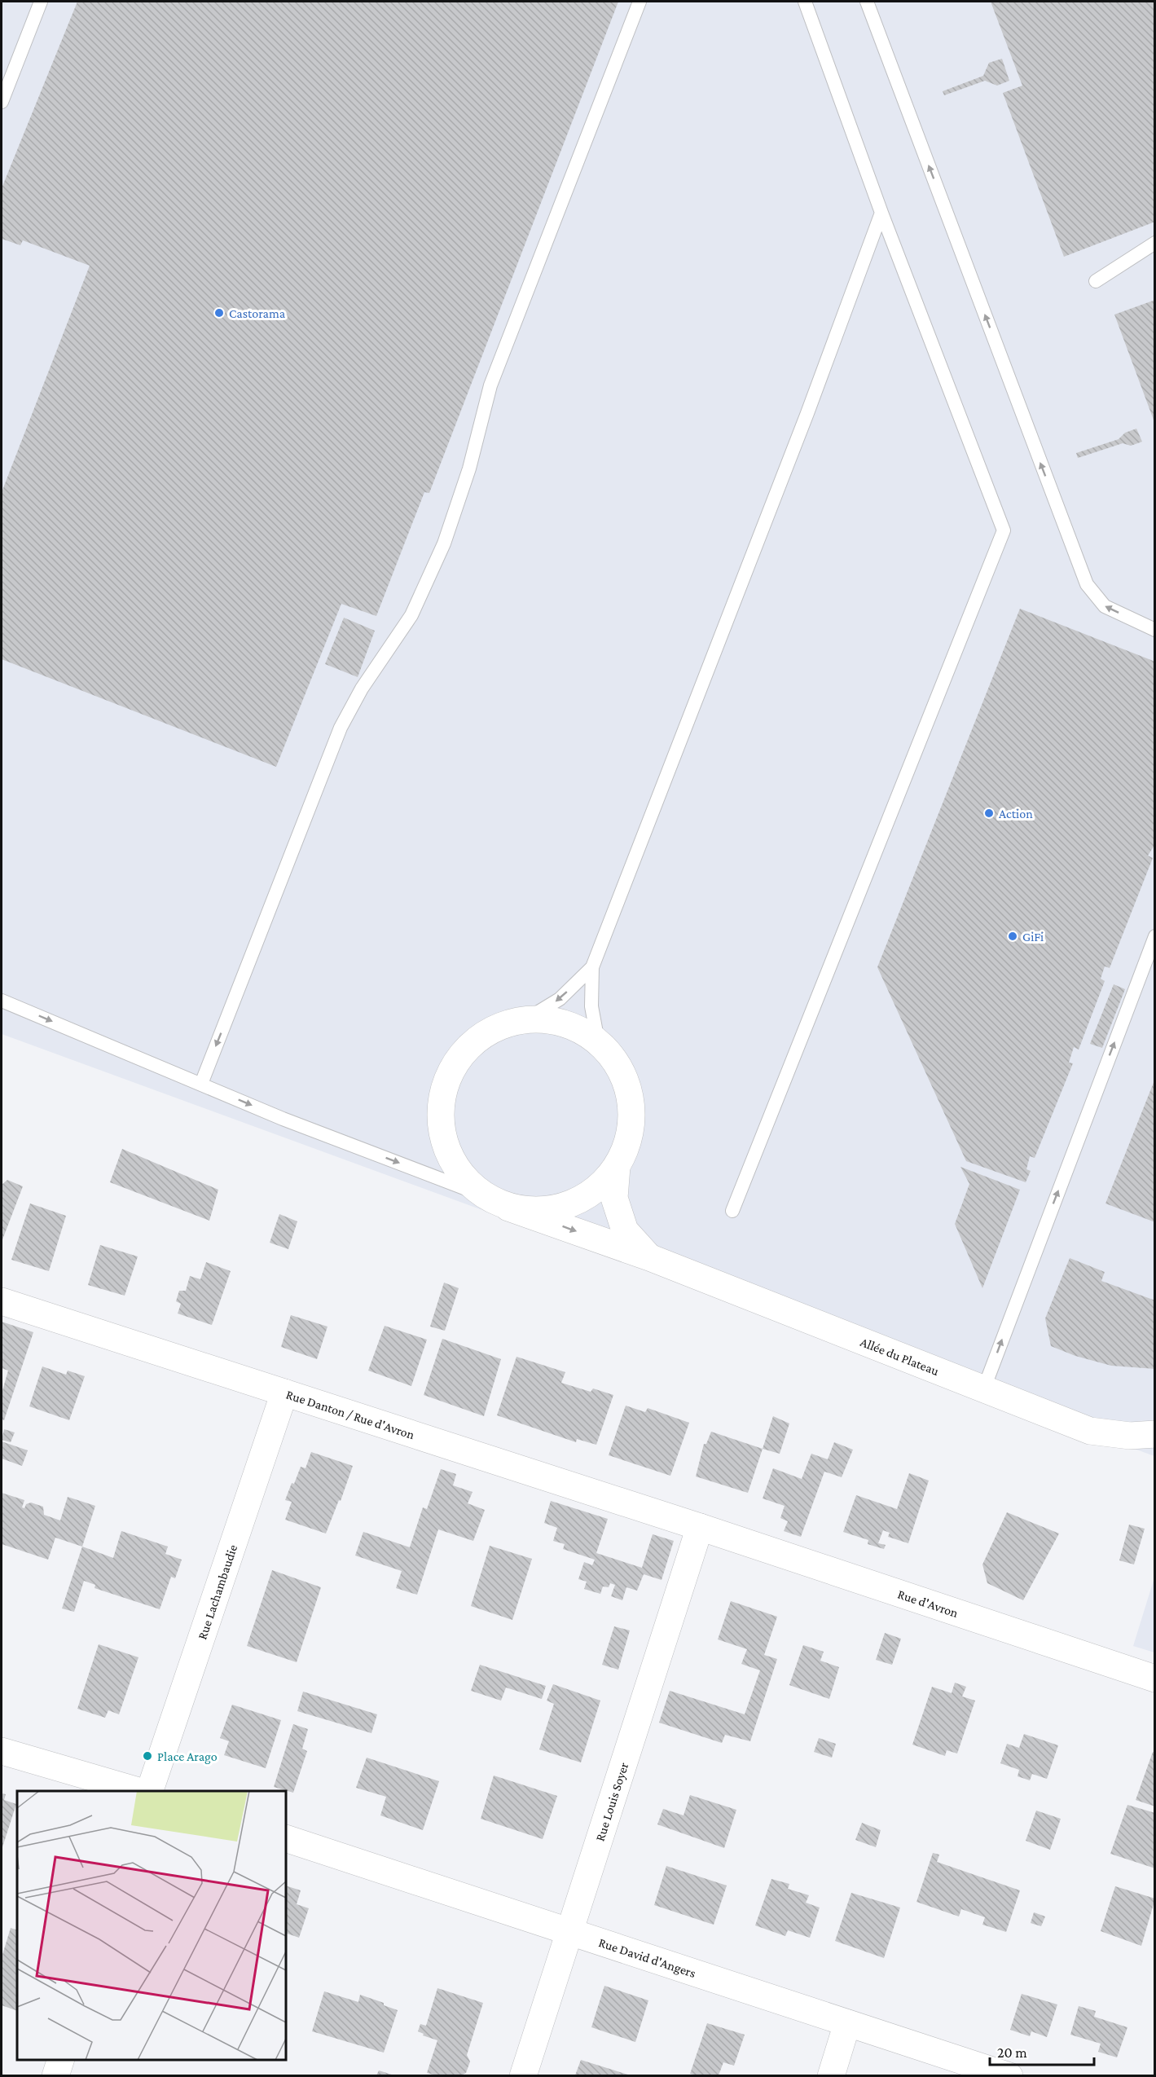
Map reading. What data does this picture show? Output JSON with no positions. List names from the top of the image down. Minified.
{"streets":{"street":["Allée du Plateau","Rue Danton / Rue d'Avron","Rue Lachambaudie","Rue d'Avron","Rue Louis Soyer","Rue David d'Angers"]},"crossings":[["Rue Danton / Rue d'Avron","Rue Lachambaudie"],["Rue Danton / Rue d'Avron","Rue d'Avron"],["Rue Danton / Rue d'Avron","Rue Louis Soyer"],["Rue d'Avron","Rue Louis Soyer"],["Rue Louis Soyer","Rue David d'Angers"]],"places":["Castorama","Action","GiFi","Place Arago"],"scale_bar":"20 m"}
